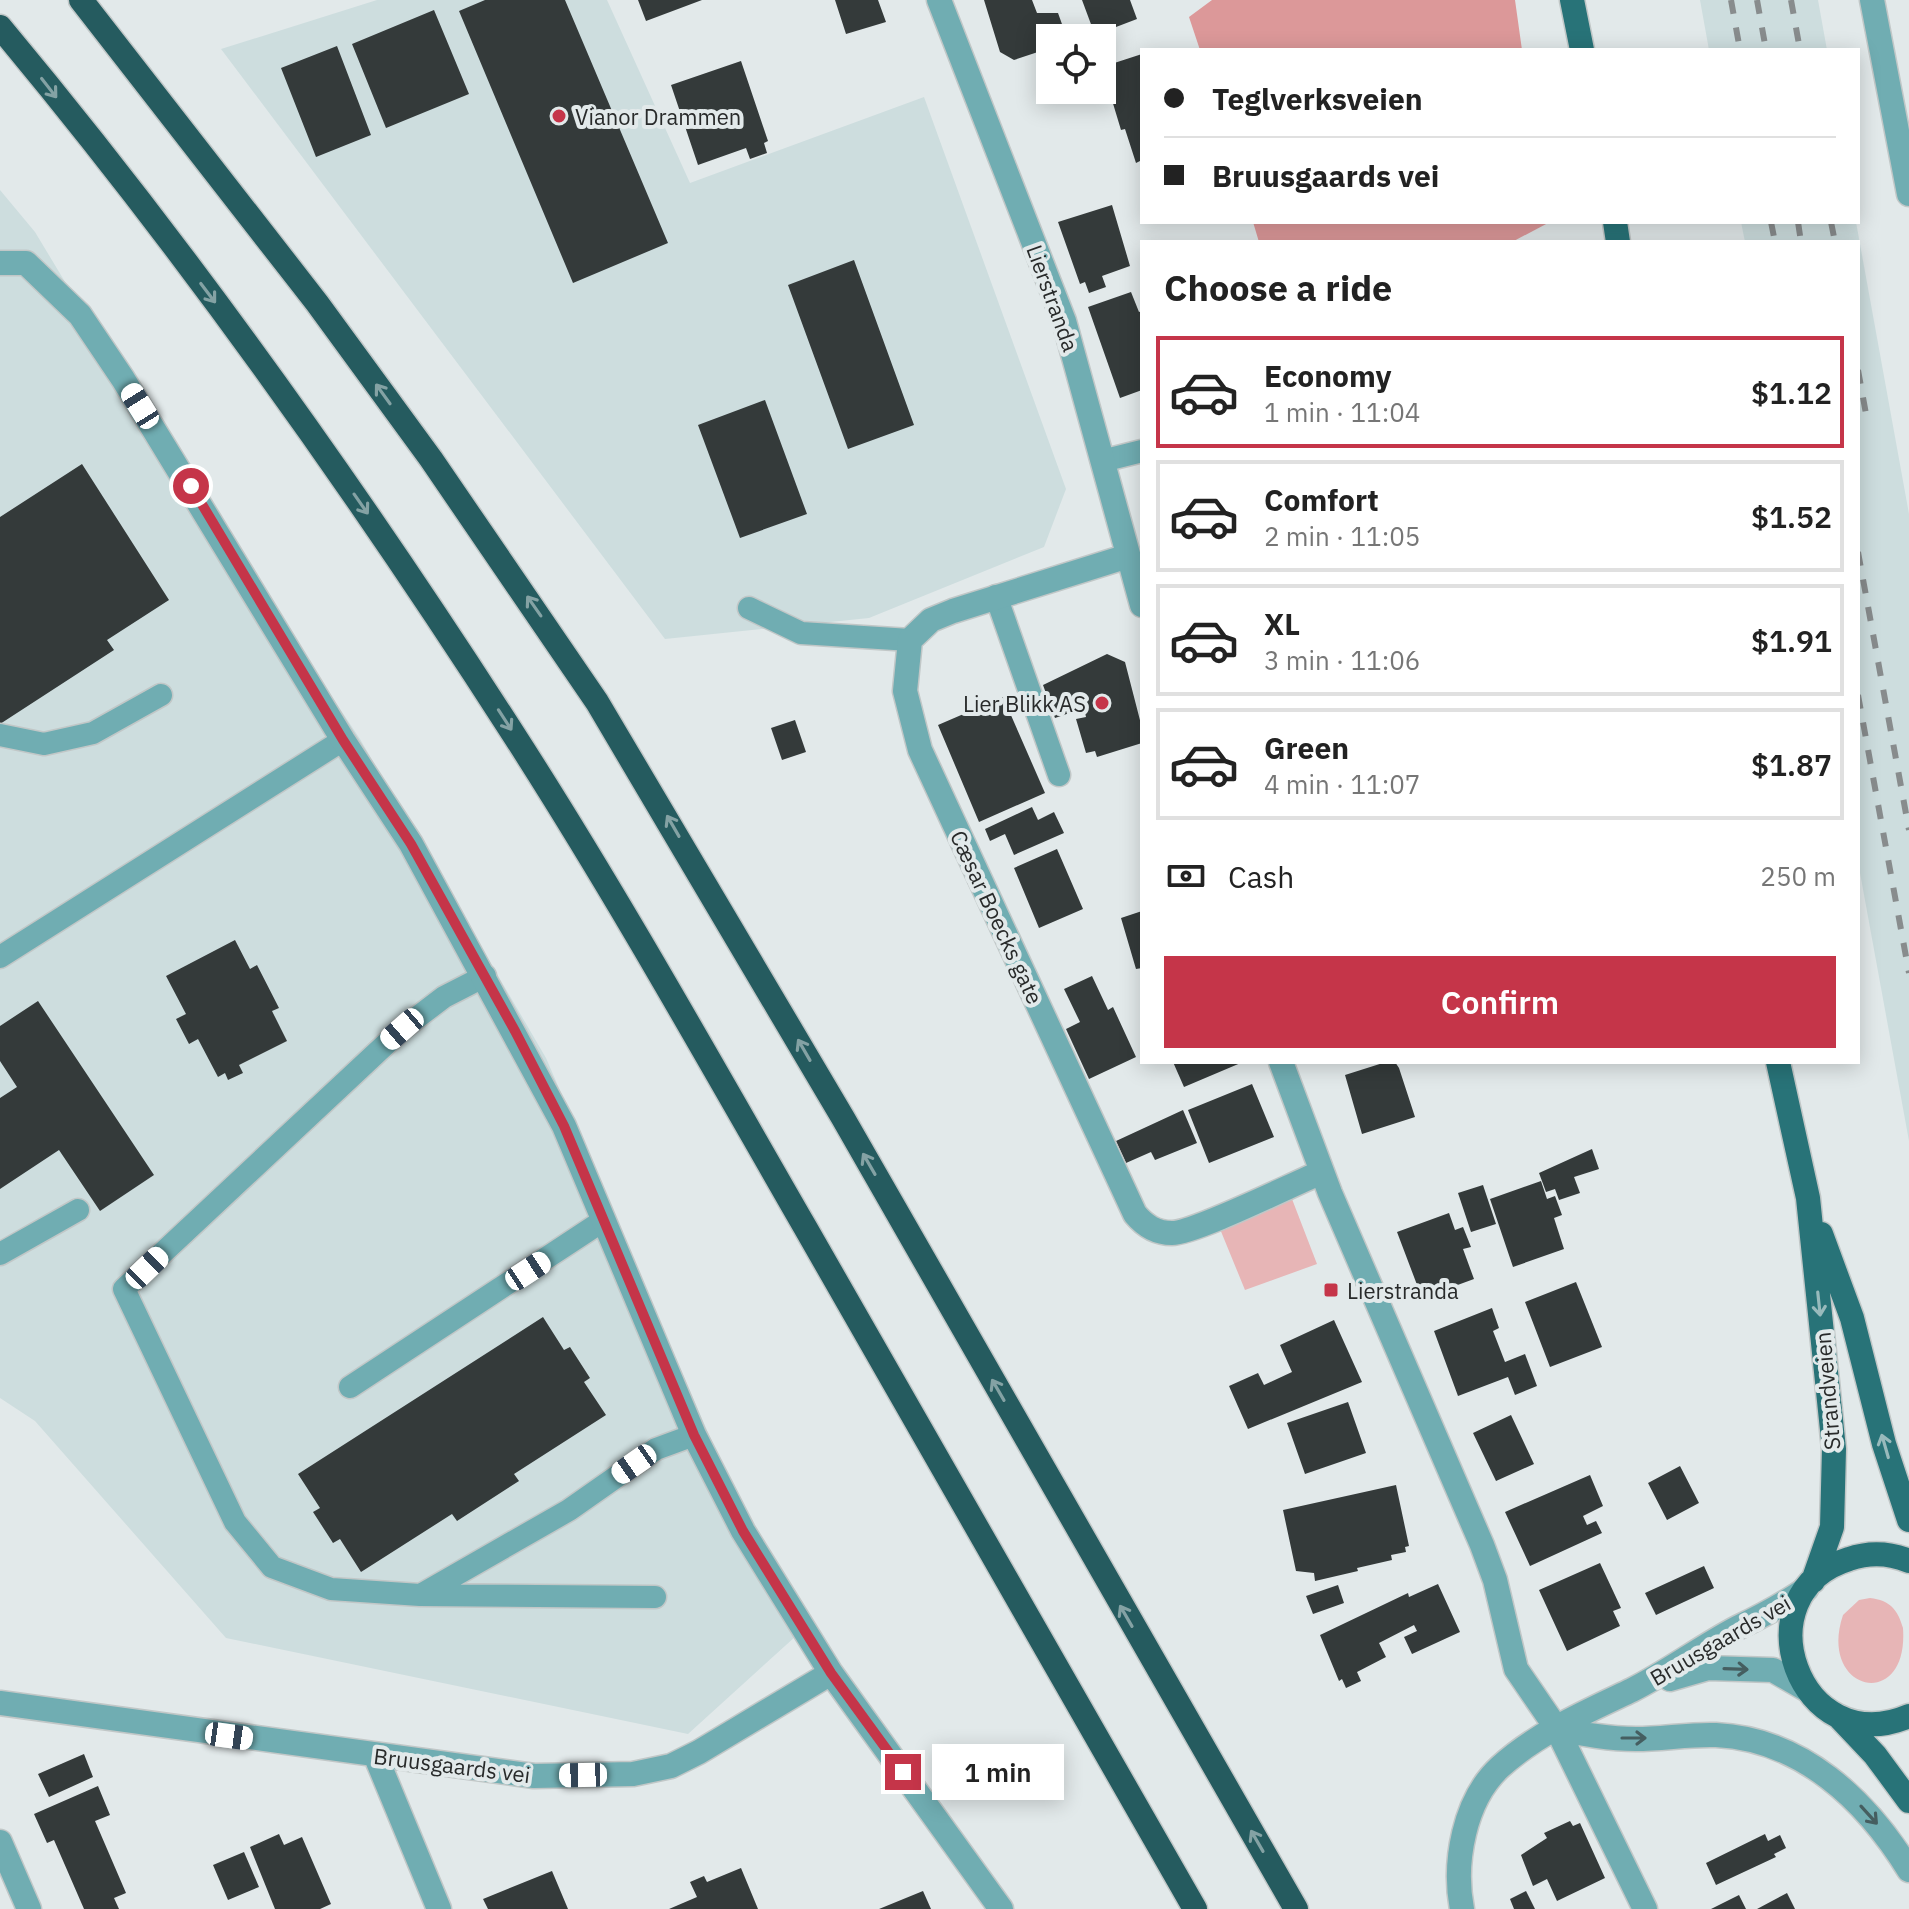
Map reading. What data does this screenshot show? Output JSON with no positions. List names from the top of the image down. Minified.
{"streets":{"main road":["Strandveien"],"street":["Lierstranda","Cæsar Boecks gate","Bruusgaards vei"]},"crossings":[["Strandveien","Bruusgaards vei"]],"places":{"other":["Vianor Drammen","Lier Blikk AS"],"transit":["Lierstranda"]},"page":{"banner":["Teglverksveien","Bruusgaards vei"],"heading":"Choose a ride","list":[{"name":"Economy","note":"1 min · 11:04","value":"$1.12"},{"name":"Comfort","note":"2 min · 11:05","value":"$1.52"},{"name":"XL","note":"3 min · 11:06","value":"$1.91"},{"name":"Green","note":"4 min · 11:07","value":"$1.87"}],"pay":["Cash","250 m"],"buttons":"Confirm","bubble":"1 min"}}
